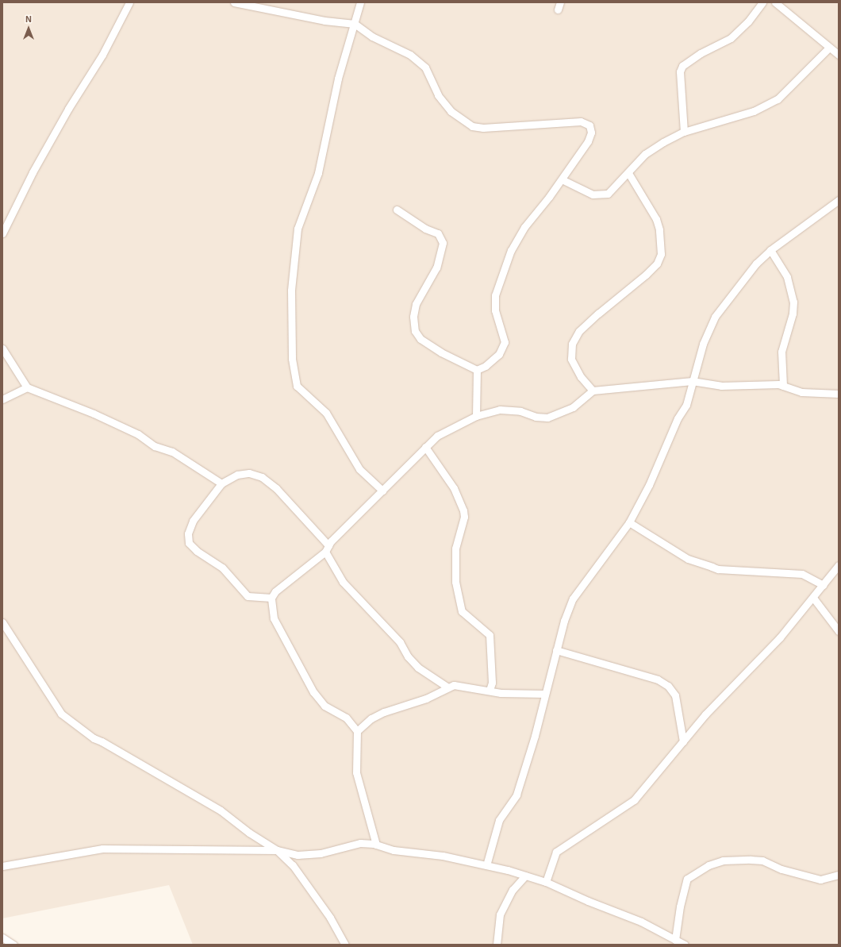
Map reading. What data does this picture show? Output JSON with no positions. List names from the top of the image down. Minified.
{"north":"top"}
